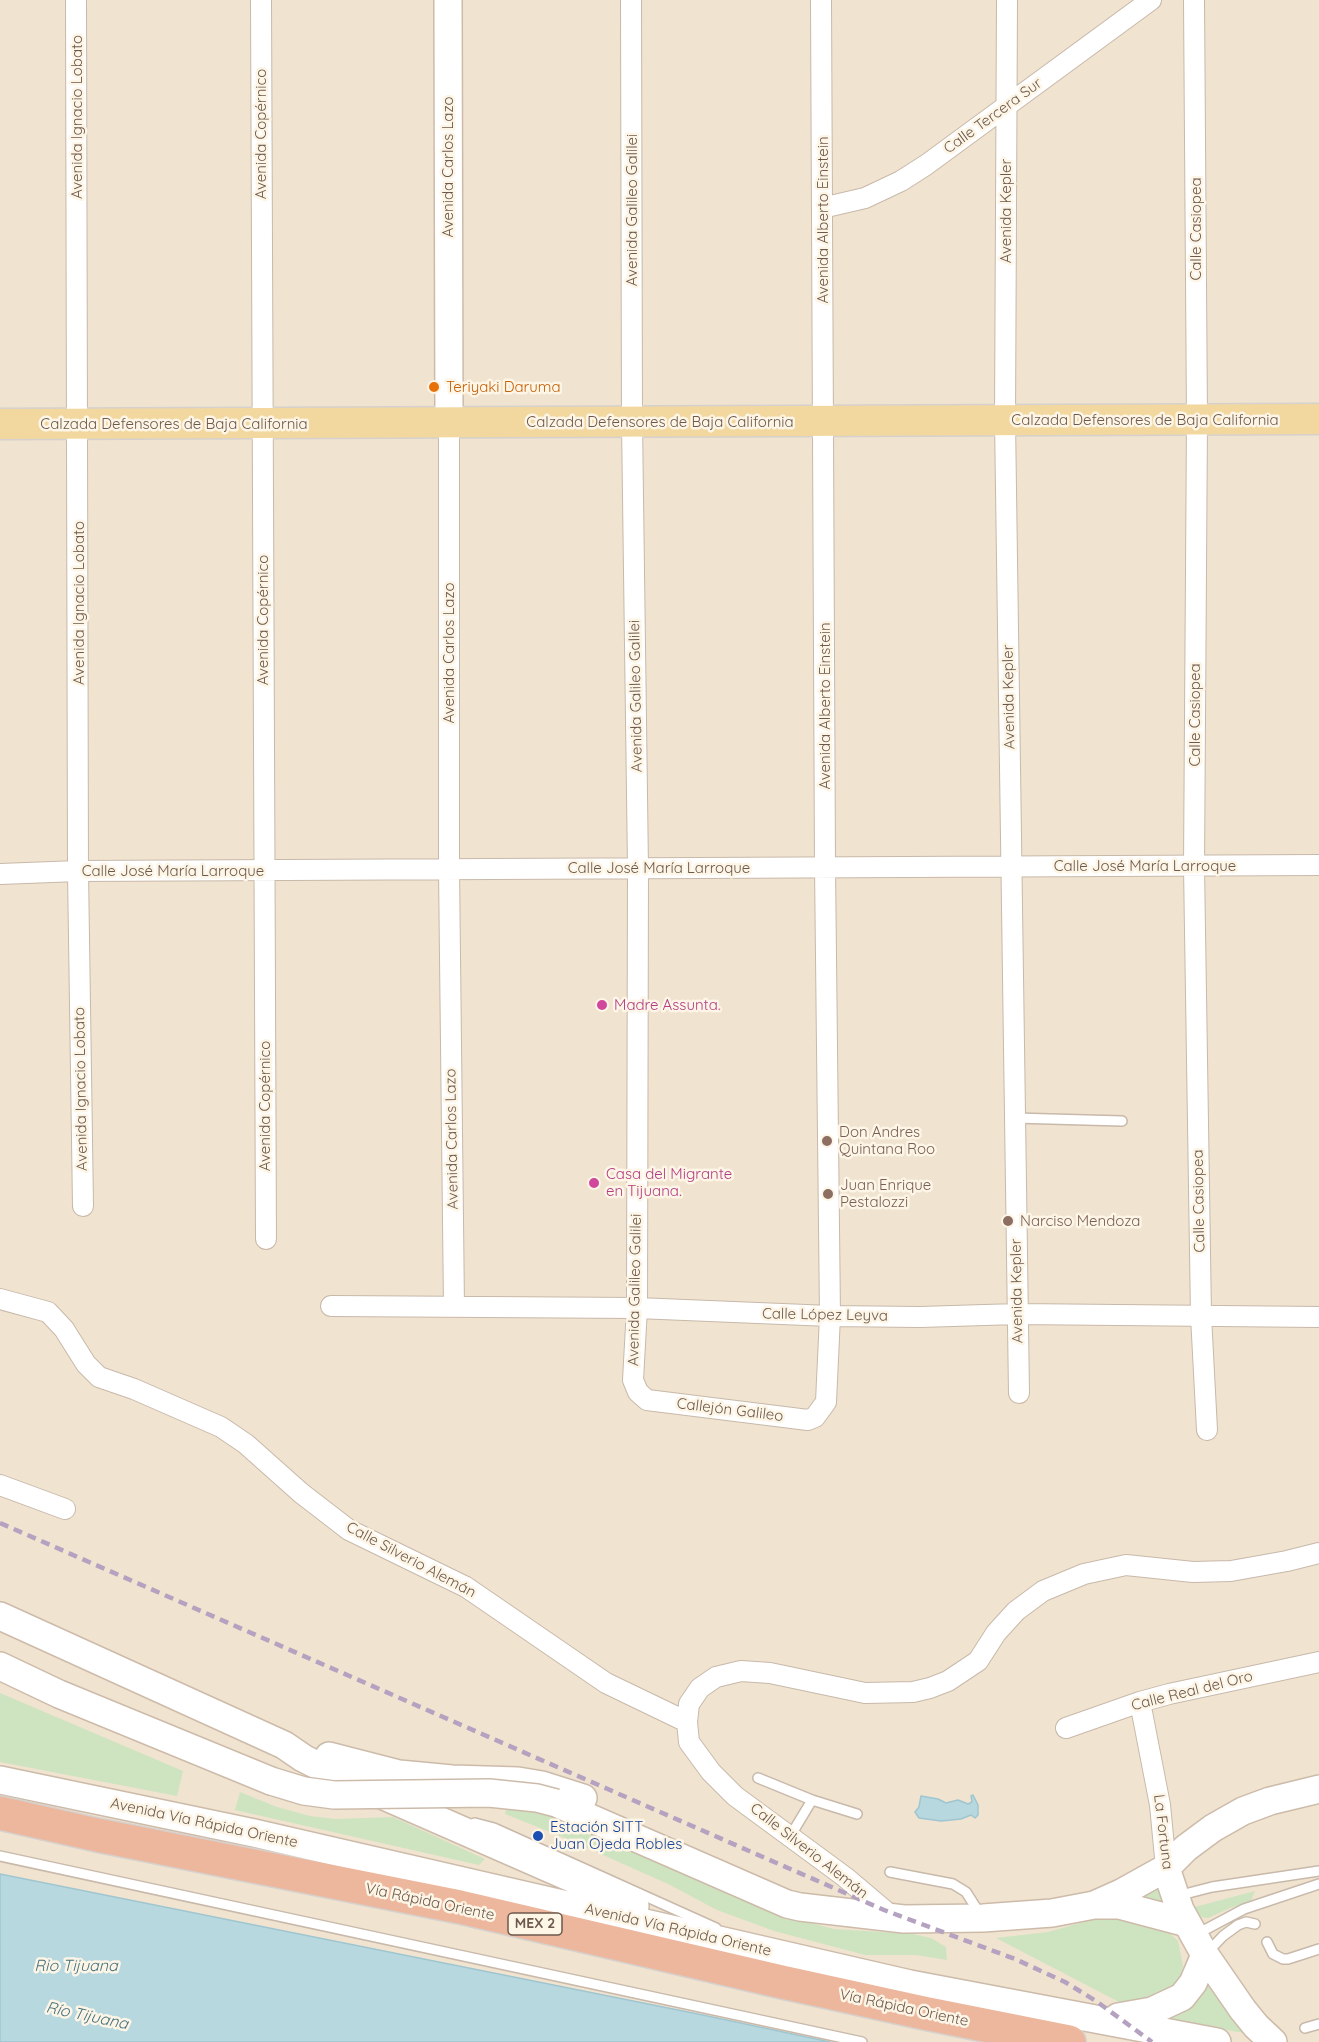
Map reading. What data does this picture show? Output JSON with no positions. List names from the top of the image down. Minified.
{"streets":{"highway":["Vía Rápida Oriente","MEX 2"],"main road":["Avenida Carlos Lazo","Calzada Defensores de Baja California","Avenida Vía Rápida Oriente","La Fortuna"],"street":["Calle Tercera Sur","Avenida Ignacio Lobato","Avenida Copérnico","Avenida Galileo Galilei","Avenida Kepler","Avenida Alberto Einstein","Calle Casiopea","Calle José María Larroque","Calle López Leyva","Callejón Galileo","Calle Silverio Alemán","Calle Real del Oro"]},"crossings":[["Calle Tercera Sur","Avenida Kepler"],["Calle Tercera Sur","Avenida Alberto Einstein"],["Avenida Ignacio Lobato","Calzada Defensores de Baja California"],["Avenida Ignacio Lobato","Calle José María Larroque"],["Avenida Copérnico","Calzada Defensores de Baja California"],["Avenida Copérnico","Calle José María Larroque"],["Avenida Carlos Lazo","Calzada Defensores de Baja California"],["Avenida Carlos Lazo","Calle José María Larroque"],["Avenida Carlos Lazo","Calle López Leyva"],["Avenida Galileo Galilei","Calzada Defensores de Baja California"],["Avenida Galileo Galilei","Calle José María Larroque"],["Avenida Galileo Galilei","Calle López Leyva"],["Avenida Galileo Galilei","Callejón Galileo"],["Avenida Kepler","Calzada Defensores de Baja California"],["Avenida Kepler","Calle José María Larroque"],["Avenida Kepler","Calle López Leyva"],["Avenida Alberto Einstein","Calzada Defensores de Baja California"],["Avenida Alberto Einstein","Calle José María Larroque"],["Avenida Alberto Einstein","Calle López Leyva"],["Avenida Alberto Einstein","Callejón Galileo"],["Calle Casiopea","Calzada Defensores de Baja California"],["Calle Casiopea","Calle José María Larroque"],["Calle Casiopea","Calle López Leyva"],["Calle Real del Oro","La Fortuna"]],"water":["Rio Tijuana","Río Tijuana"],"places":["Teriyaki Daruma","Madre Assunta.","Don Andres Quintana Roo","Casa del Migrante en Tijuana.","Juan Enrique Pestalozzi","Narciso Mendoza","Estación SITT Juan Ojeda Robles"]}
